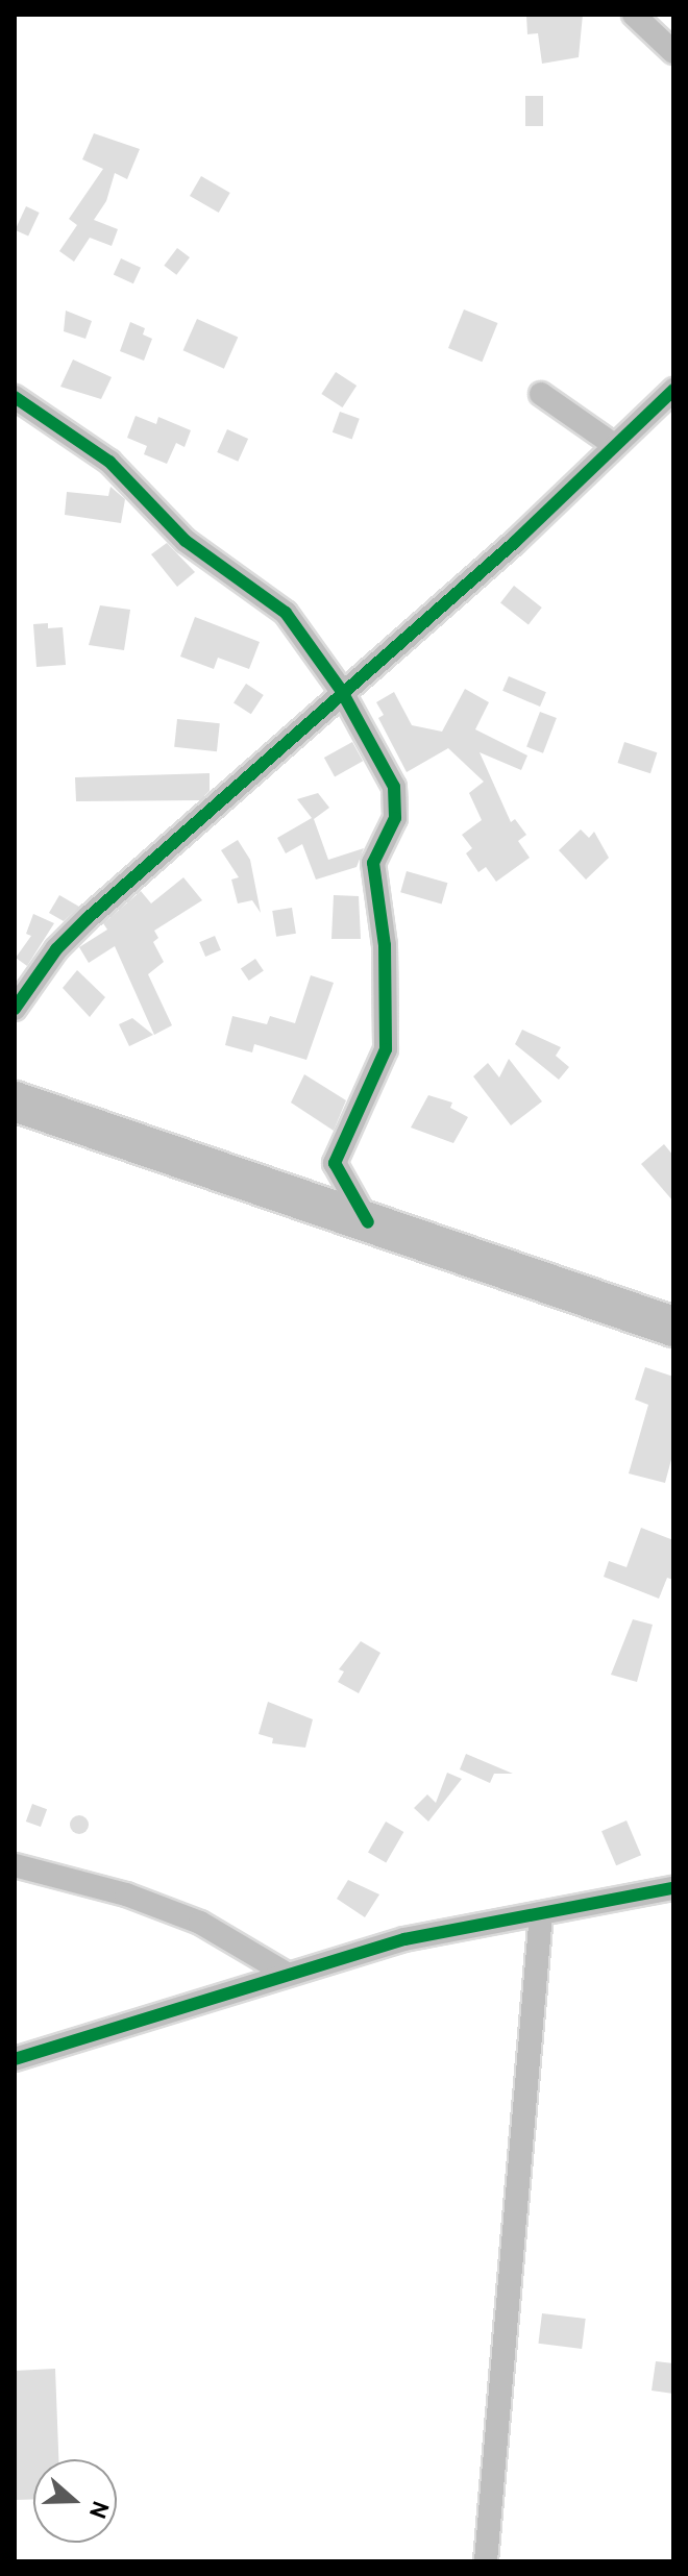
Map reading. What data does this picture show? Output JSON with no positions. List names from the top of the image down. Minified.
{"north":"right"}
